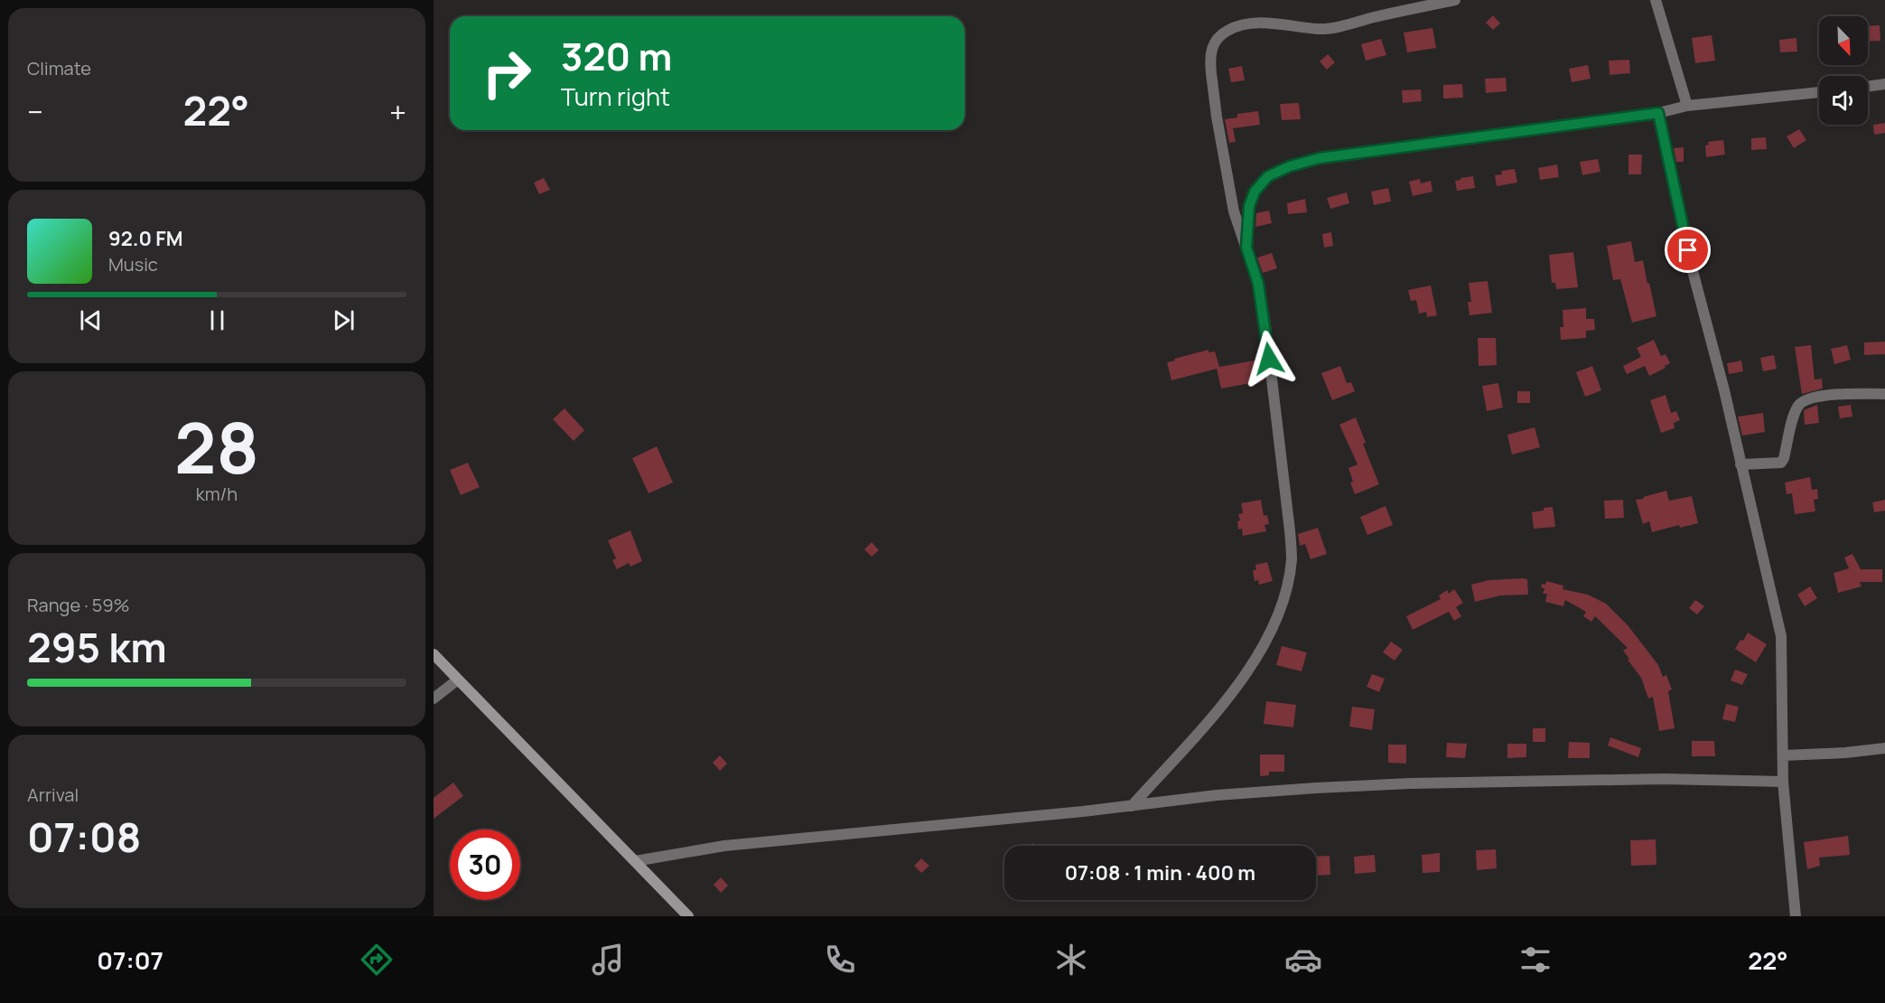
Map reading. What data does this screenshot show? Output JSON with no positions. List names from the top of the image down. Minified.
{"north":"bottom right","page":{"tile":["Climate",["28","km/h"],["Range · 59%","295 km"],["Arrival","07:08"]],"turn":["320 m","Turn right"],"heat":["−","22°","+"],"song":["92.0 FM","Music"],"limit":"30","trip":"07:08 · 1 min · 400 m","tabs":["07:07","22°"]}}
